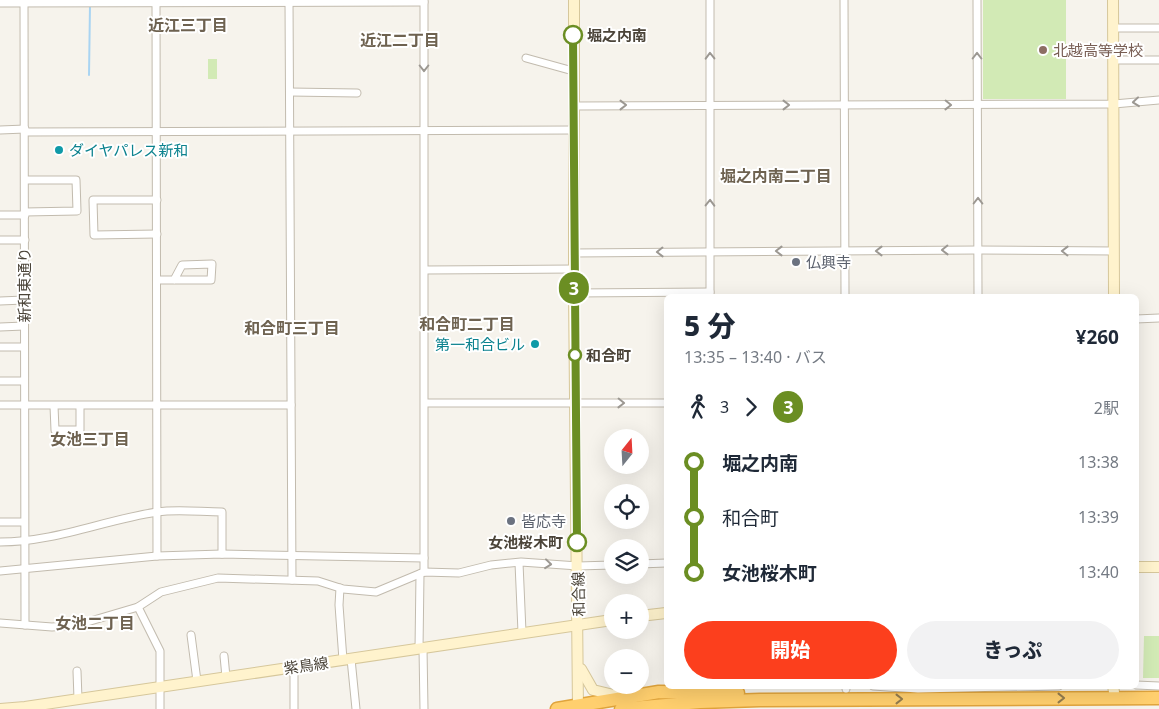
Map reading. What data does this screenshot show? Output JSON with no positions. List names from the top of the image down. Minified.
{"streets":{"street":["新和東通り","和合線","紫鳥線"]},"crossings":[["和合線","紫鳥線"]],"districts":["近江三丁目","近江二丁目","堀之内南二丁目","和合町二丁目","和合町三丁目","女池三丁目","女池二丁目"],"places":["堀之内南","北越高等学校","ダイヤパレス新和","仏興寺","第一和合ビル","和合町","皆応寺","女池桜木町"],"lines":["bus line 3"],"north":"top","page":{"on_map":"3","heading":["5 分","13:35 – 13:40 · バス","¥260"],"legs":["3","3","2駅"],"map_buttons":["+","−"],"list":[{"name":"堀之内南","value":"13:38"},{"name":"和合町","value":"13:39"},{"name":"女池桜木町","value":"13:40"}],"buttons":["開始","きっぷ"]}}
